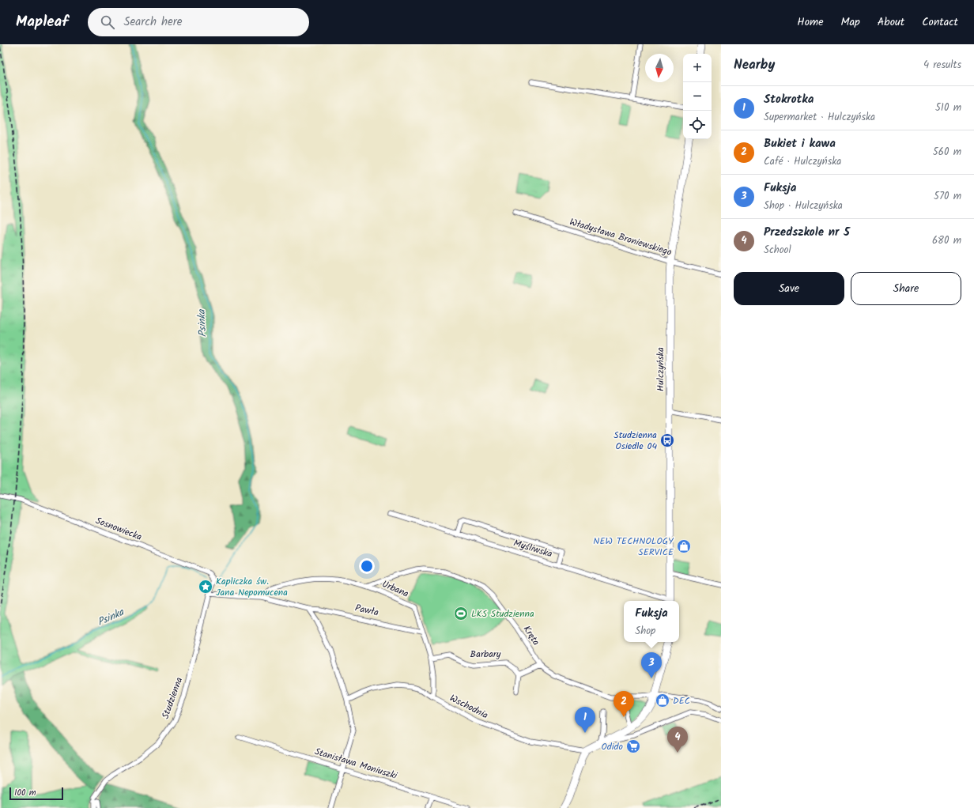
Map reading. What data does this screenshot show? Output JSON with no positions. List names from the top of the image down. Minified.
{"streets":{"main road":["Hulczyńska"],"street":["Władysława Broniewskiego","Sosnowiecka","Myśliwska","Urbana","Pawła","Kręta","Barbary","Studzienna","Wschodnia","Stanisława Moniuszki"]},"crossings":[["Władysława Broniewskiego","Hulczyńska"],["Sosnowiecka","Studzienna"],["Urbana","Pawła"],["Urbana","Kręta"],["Urbana","Barbary"],["Urbana","Wschodnia"],["Pawła","Studzienna"]],"water":["Psinka"],"places":{"bus stop":["Studzienna Osiedle 04"],"shop":["NEW TECHNOLOGY SERVICE","DEC"],"place":["Kapliczka św. Jana Nepomucena"],"sports":["LKS Studzienna"],"supermarket":["Odido"]},"scale_bar":"100 m","north":"bottom","page":{"header":"Mapleaf","search":"Search here","nav":["Home","Map","About","Contact"],"heading":["Nearby","4 results"],"map_buttons":["+","−"],"list":[{"mark":"1","name":"Stokrotka","note":"Supermarket · Hulczyńska","value":"510 m"},{"mark":"2","name":"Bukiet i kawa","note":"Café · Hulczyńska","value":"560 m"},{"mark":"3","name":"Fuksja","note":"Shop · Hulczyńska","value":"570 m"},{"mark":"4","name":"Przedszkole nr 5","note":"School","value":"680 m"}],"buttons":["Save","Share"],"popup":["Fuksja","Shop"],"pins":["3","2","1","4"],"scale":"100 m"}}
